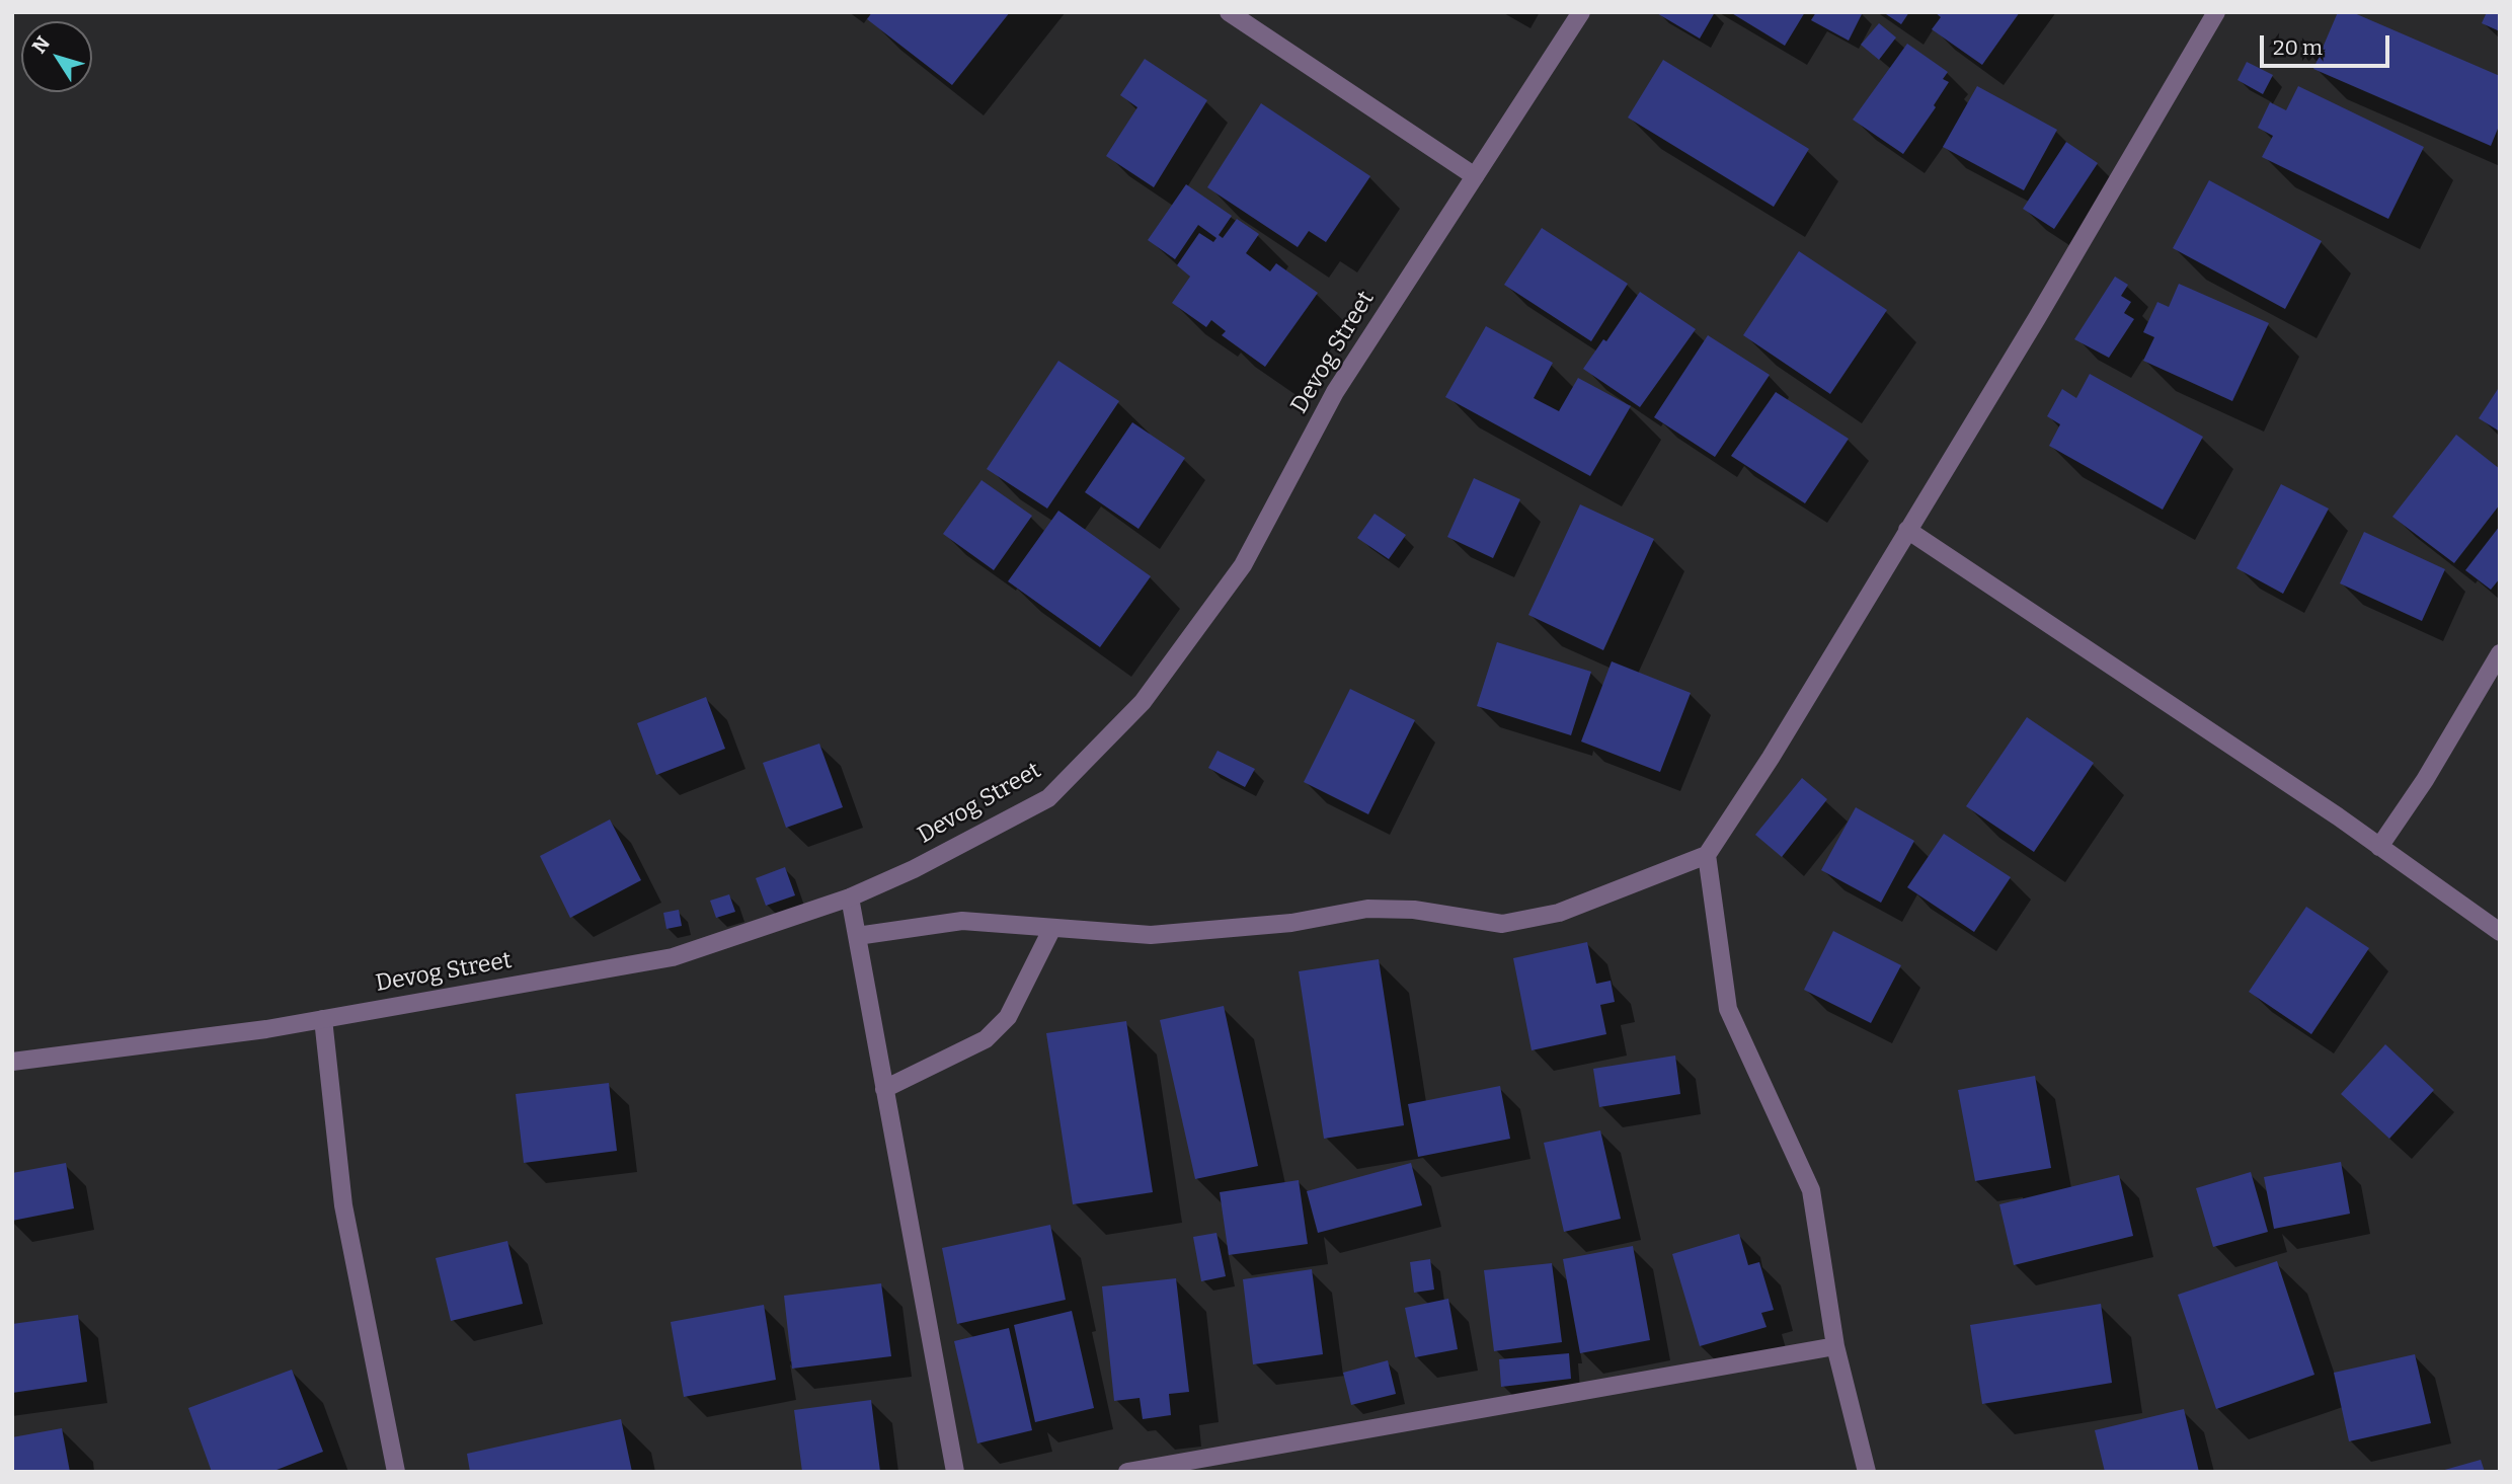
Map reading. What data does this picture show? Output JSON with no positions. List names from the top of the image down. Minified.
{"streets":{"street":["Devog Street"]},"scale_bar":"20 m","north":"top left"}
